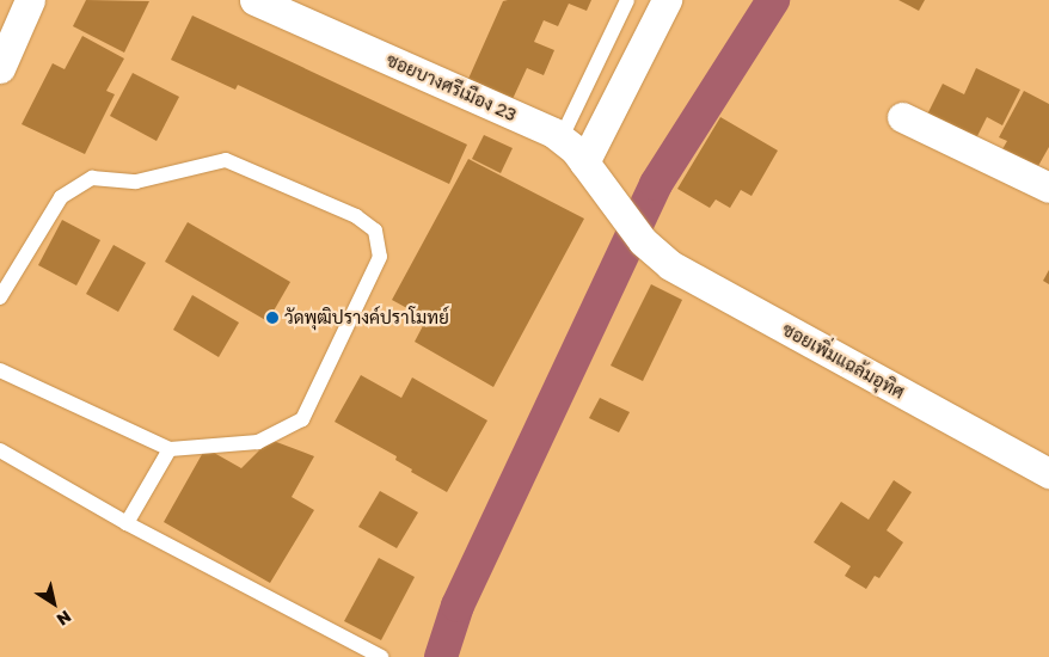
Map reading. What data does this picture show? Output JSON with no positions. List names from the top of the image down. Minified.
{"streets":{"street":["ซอยบางศรีเมือง 23","ซอยเพิ่มแฉล้มอุทิศ"]},"crossings":[["ซอยบางศรีเมือง 23","ซอยเพิ่มแฉล้มอุทิศ"]],"places":["วัดพุฒิปรางค์ปราโมทย์"],"north":"bottom right"}
